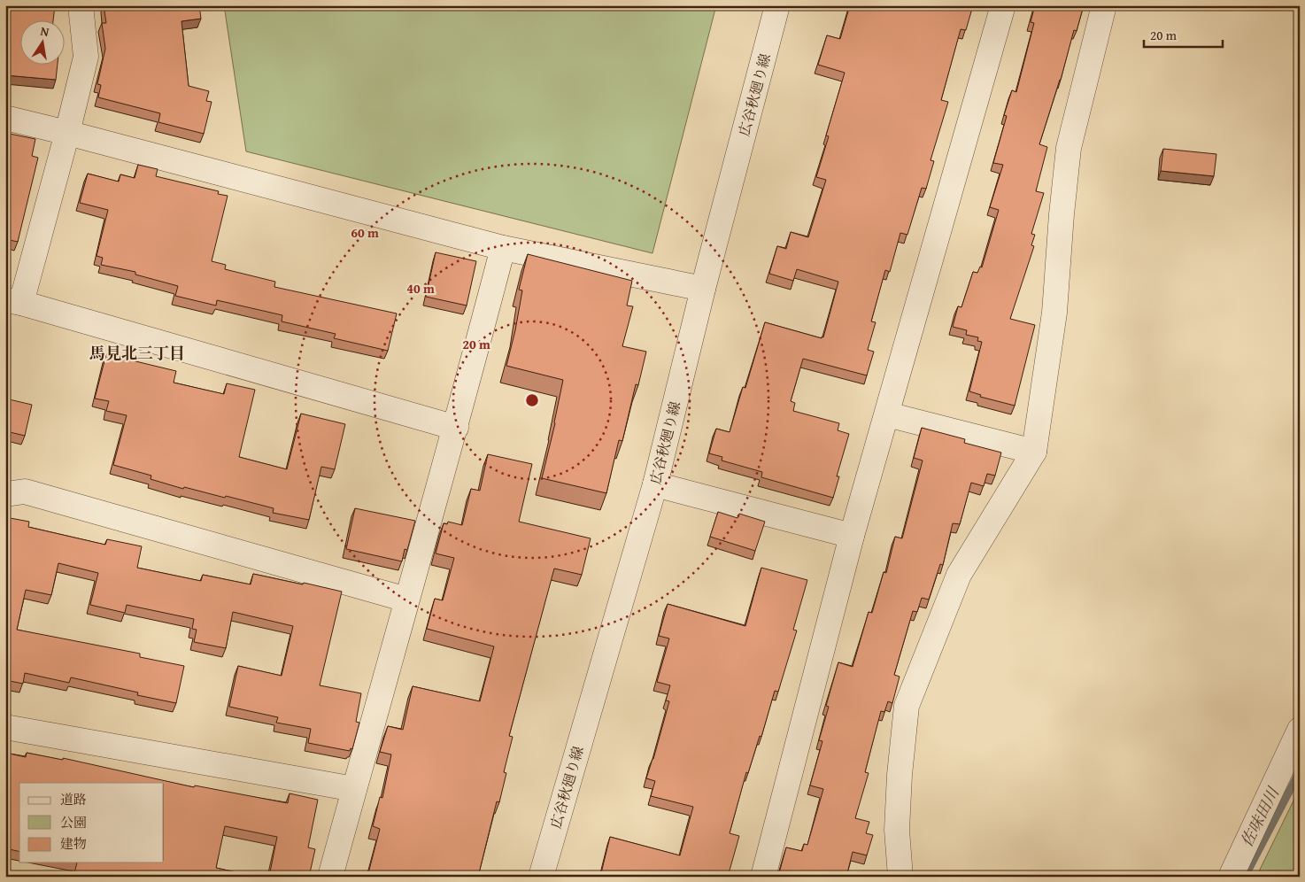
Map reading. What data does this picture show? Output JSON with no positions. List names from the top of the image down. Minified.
{"streets":{"street":["広谷秋廻り線"]},"districts":["馬見北三丁目"],"water":["佐味田川"],"legend":["道路","公園","建物"],"scale_bar":"20 m","north":"top","rings":["60 m","40 m","20 m"]}
